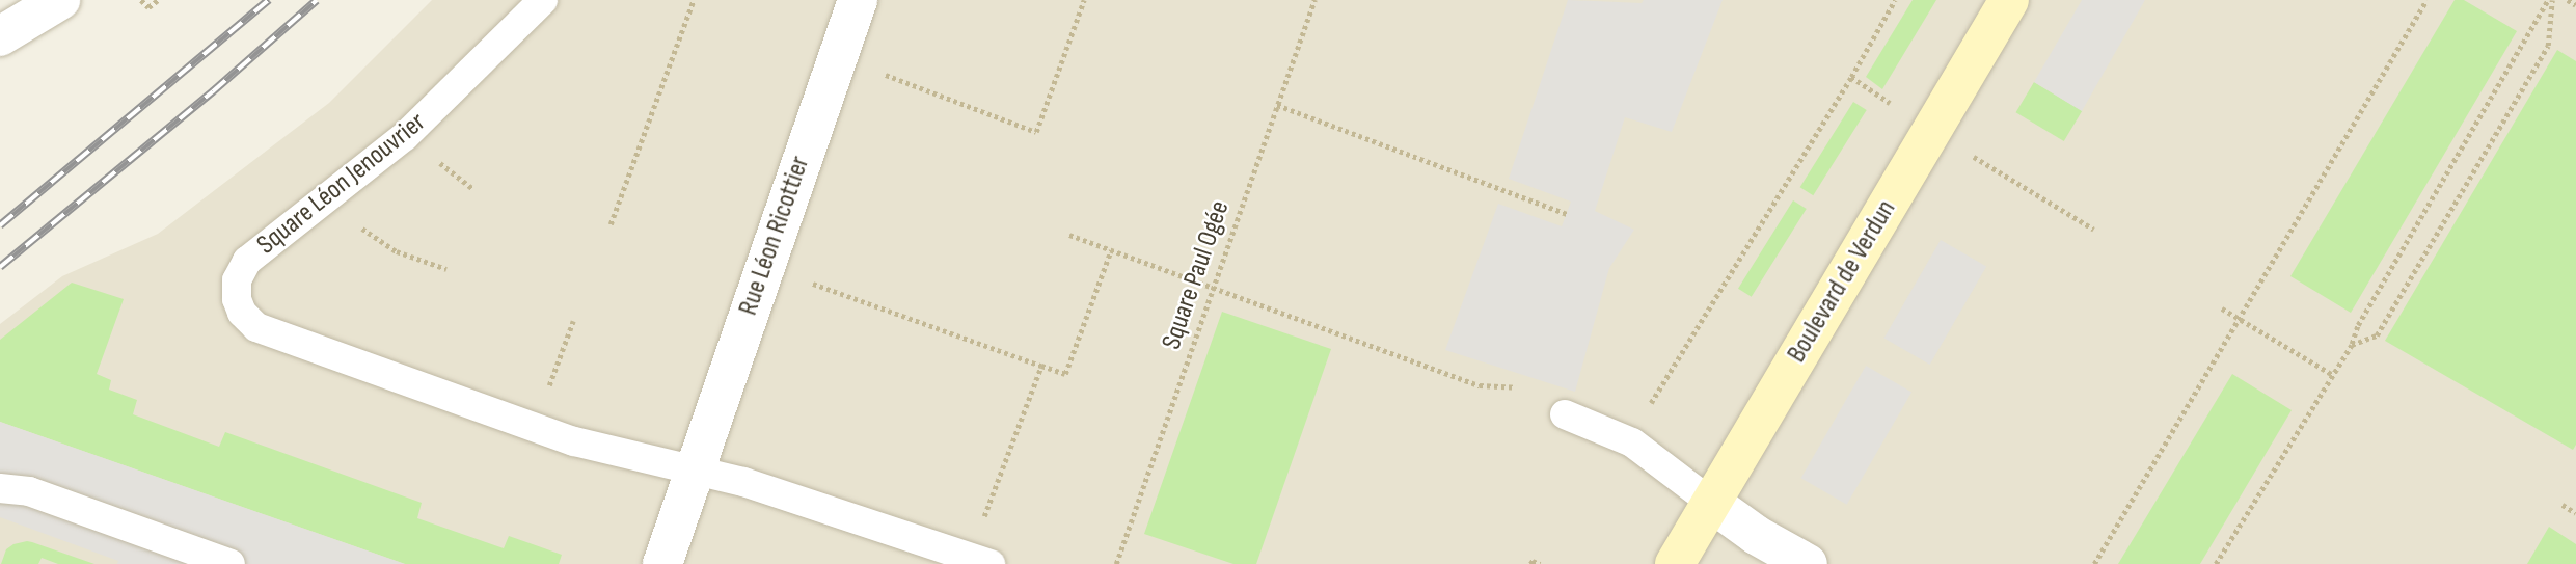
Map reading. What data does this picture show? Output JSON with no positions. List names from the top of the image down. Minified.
{"streets":{"main road":["Boulevard de Verdun"],"street":["Rue Léon Ricottier"],"lane":["Square Léon Jenouvrier"],"path":["Square Paul Ogée"]},"crossings":[["Square Léon Jenouvrier","Rue Léon Ricottier"]]}
